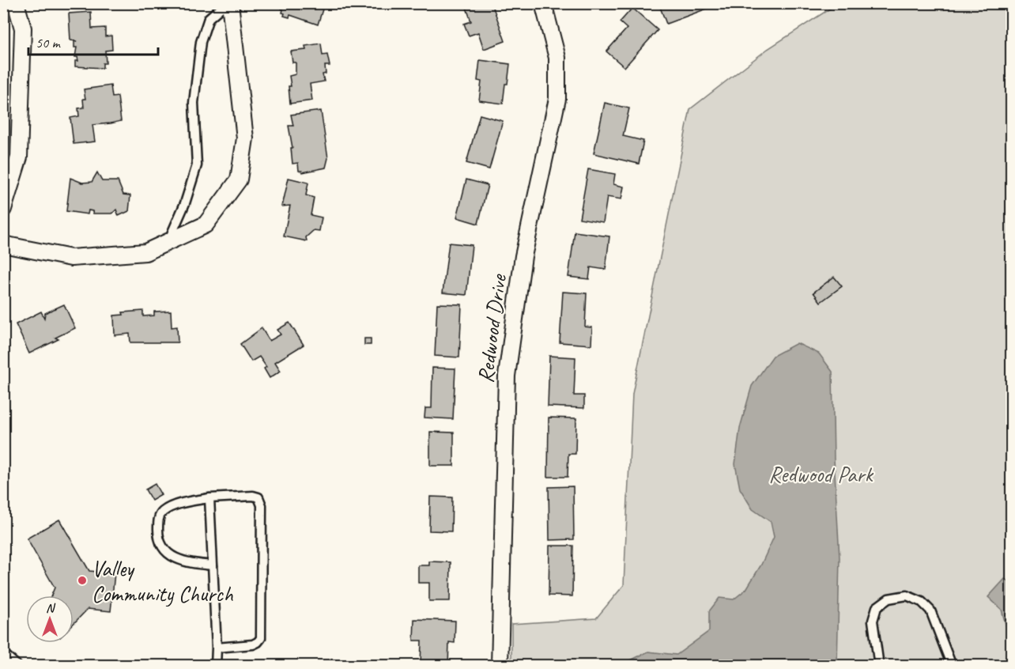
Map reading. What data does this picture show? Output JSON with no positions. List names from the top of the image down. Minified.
{"streets":{"street":["Redwood Drive"]},"parks":["Redwood Park"],"places":["Valley Community Church"],"scale_bar":"50 m","north":"top"}
